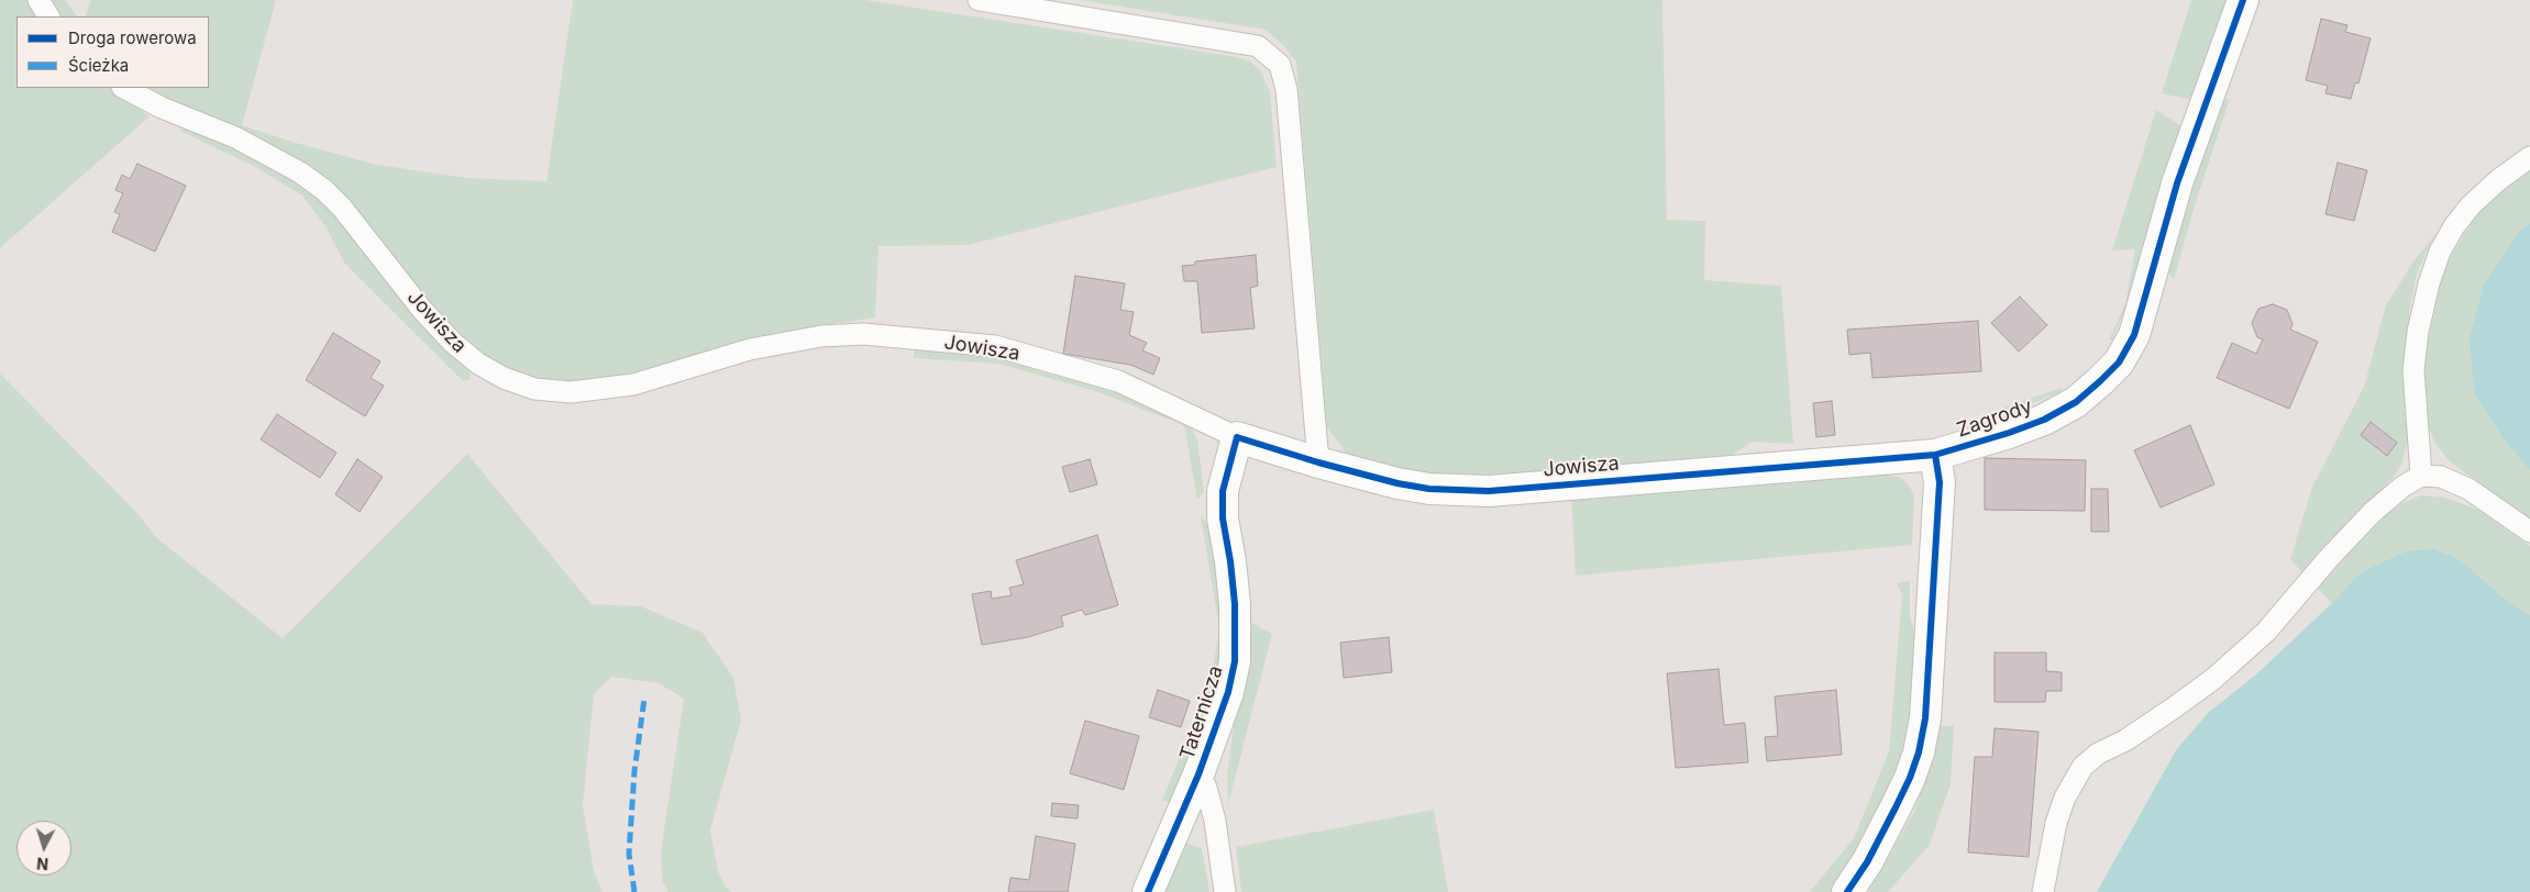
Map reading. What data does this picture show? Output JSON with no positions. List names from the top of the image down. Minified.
{"streets":{"street":["Jowisza","Zagrody","Taternicza"]},"crossings":[["Jowisza","Zagrody"],["Jowisza","Taternicza"]],"legend":["Droga rowerowa","Ścieżka"],"north":"bottom"}
